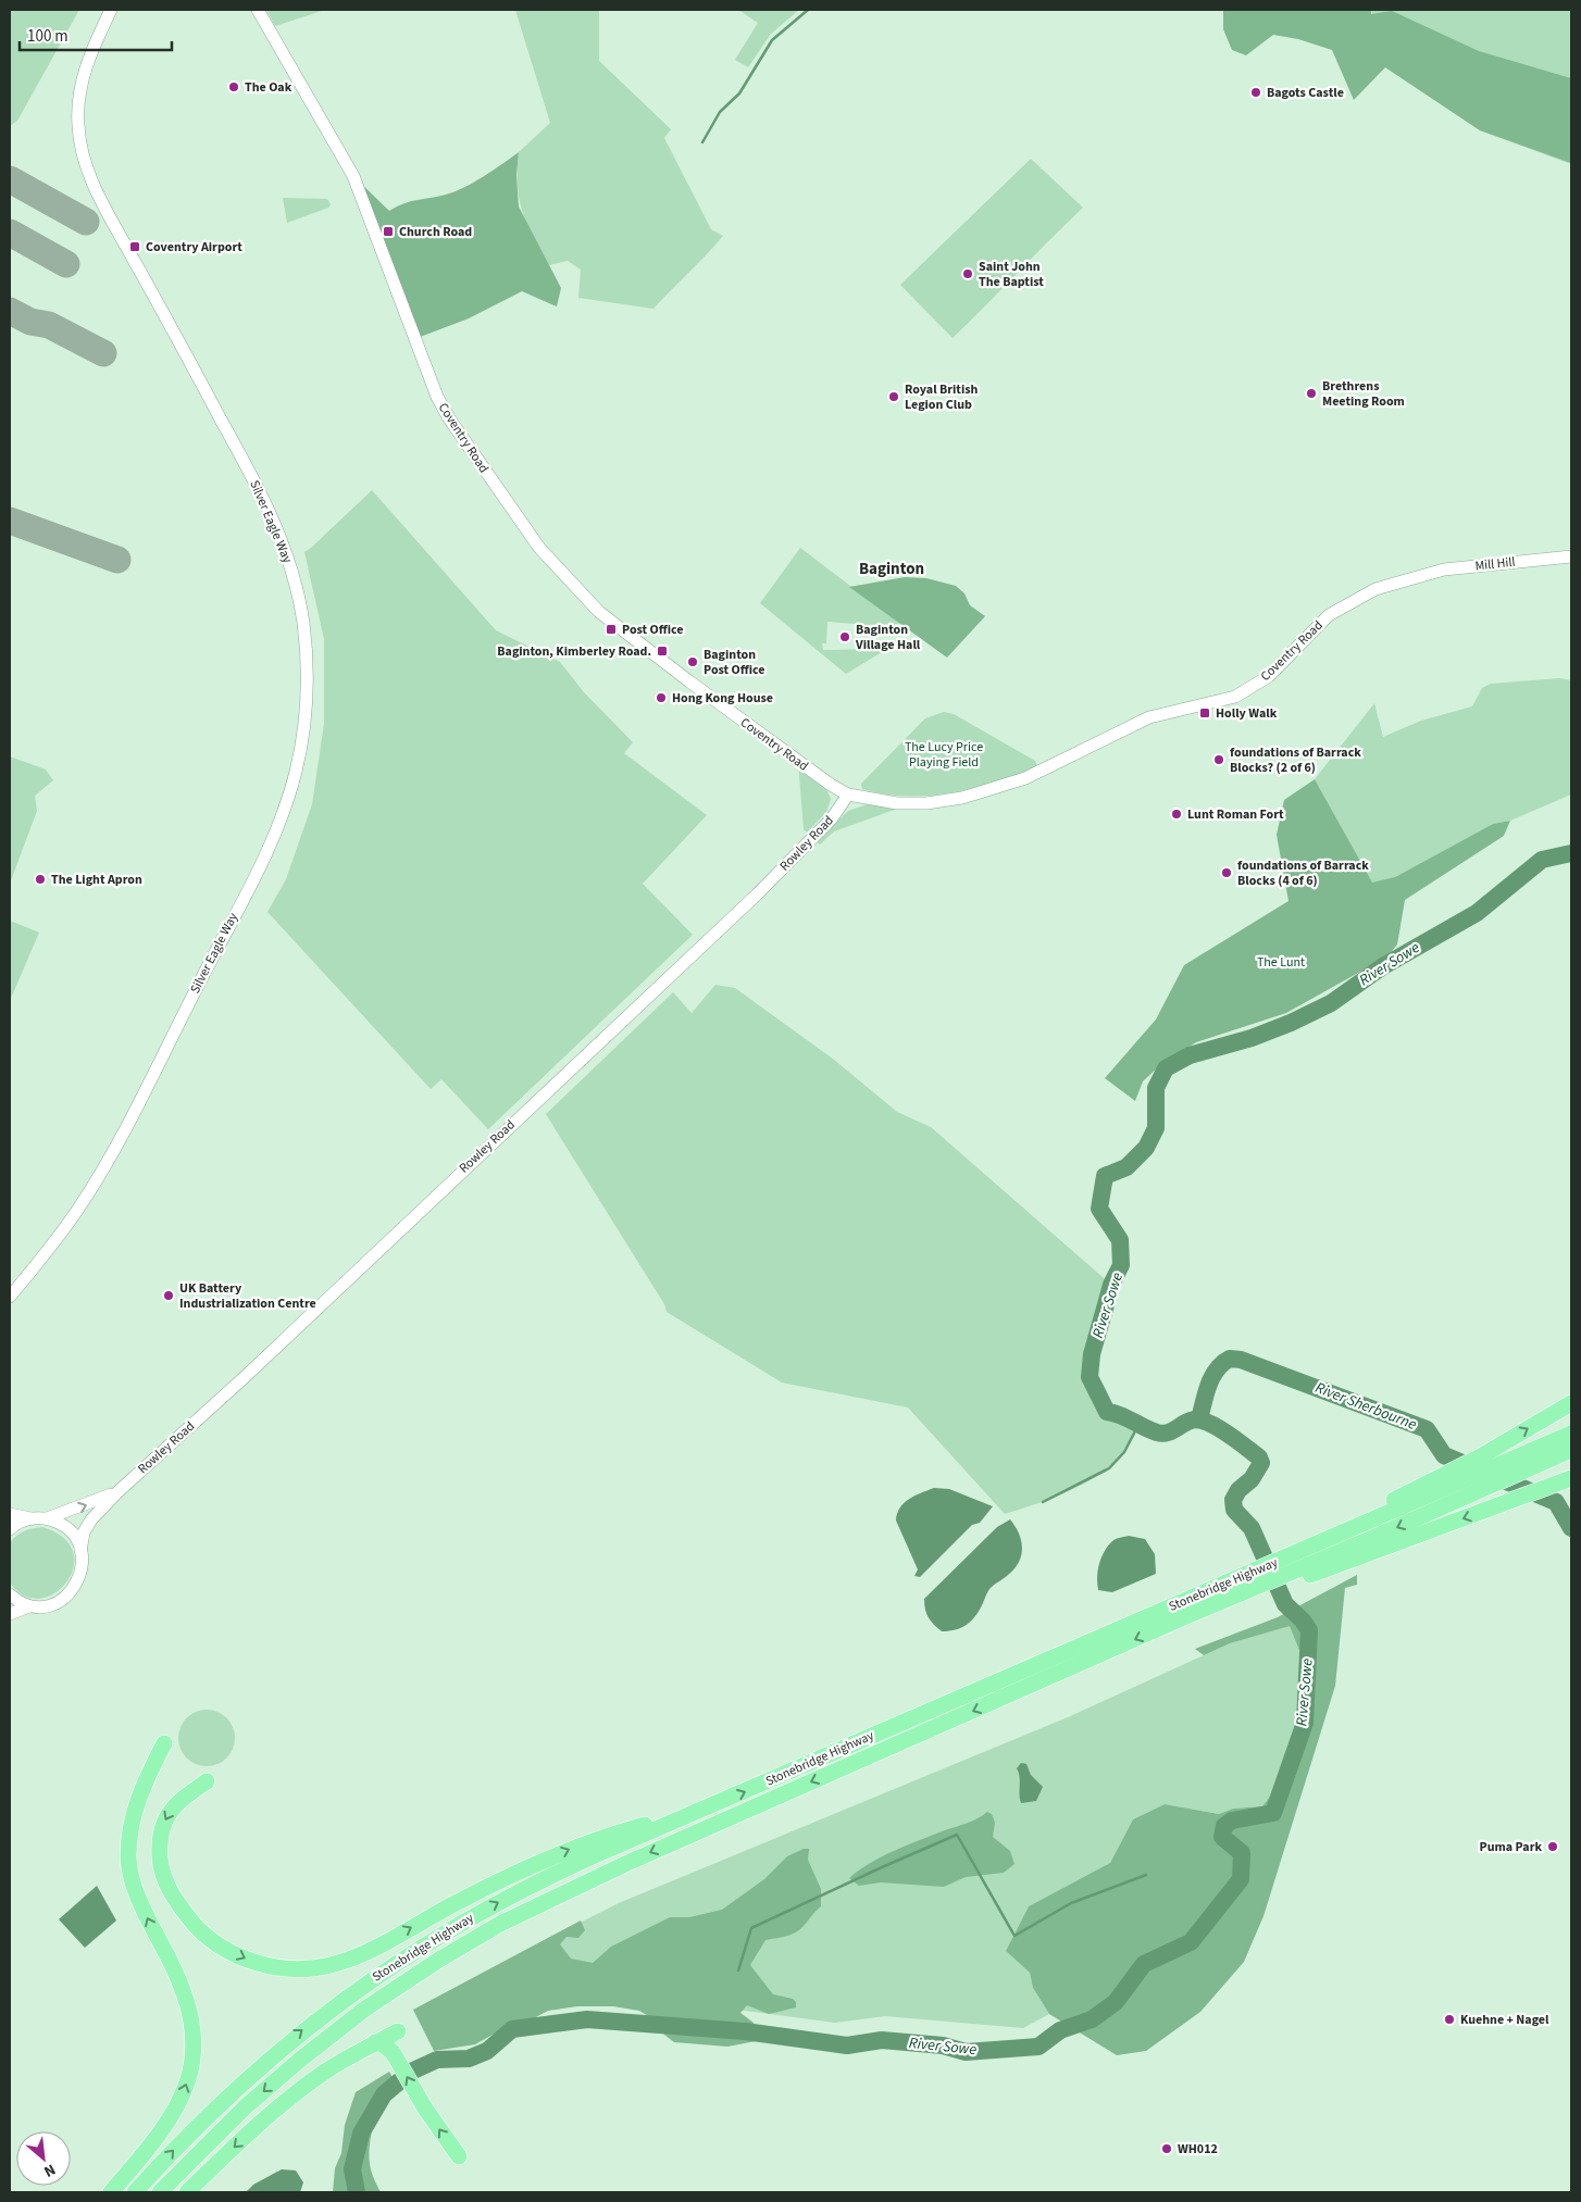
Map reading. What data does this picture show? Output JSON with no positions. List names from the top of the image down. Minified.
{"streets":{"highway":["Stonebridge Highway"],"street":["Coventry Road","Silver Eagle Way","Mill Hill","Rowley Road"]},"crossings":[["Coventry Road","Mill Hill"],["Coventry Road","Rowley Road"]],"districts":["Baginton"],"water":["River Sowe","River Sherbourne"],"parks":["The Lucy Price Playing Field","The Lunt"],"places":{"other":["The Oak","Bagots Castle","Saint John The Baptist","Brethrens Meeting Room","Royal British Legion Club","Baginton Village Hall","Baginton Post Office","Hong Kong House","foundations of Barrack Blocks? (2 of 6)","Lunt Roman Fort","foundations of Barrack Blocks (4 of 6)","The Light Apron","UK Battery Industrialization Centre","Puma Park","Kuehne + Nagel","WH012"],"transit":["Church Road","Coventry Airport","Post Office","Baginton, Kimberley Road.","Holly Walk"]},"scale_bar":"100 m","north":"bottom right"}
